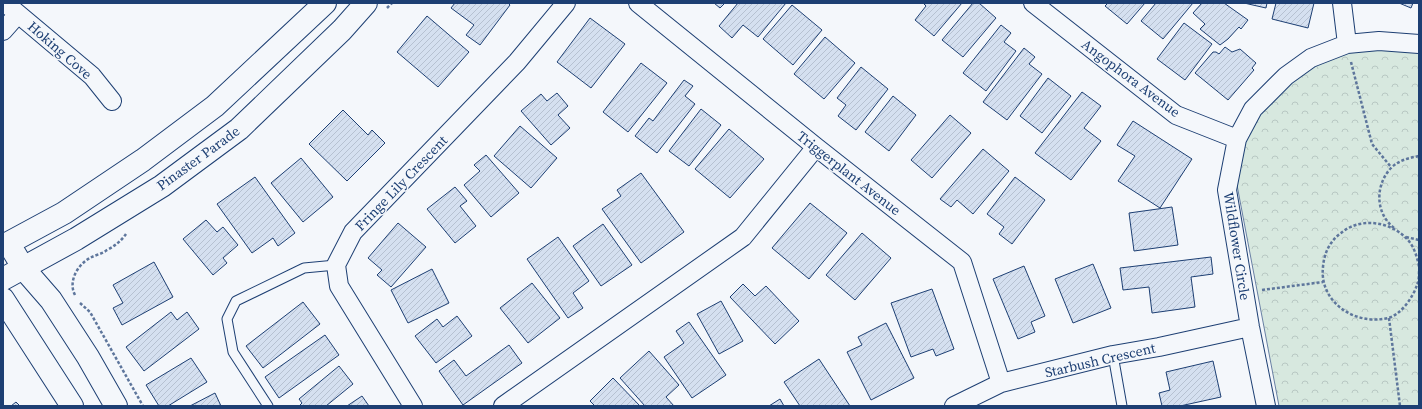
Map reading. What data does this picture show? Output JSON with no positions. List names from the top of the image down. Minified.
{"streets":{"main road":["Pinaster Parade"],"street":["Hoking Cove","Angophora Avenue","Triggerplant Avenue","Fringe Lily Crescent","Wildflower Circle","Starbush Crescent"]},"crossings":[["Angophora Avenue","Wildflower Circle"],["Triggerplant Avenue","Starbush Crescent"],["Wildflower Circle","Starbush Crescent"]]}
